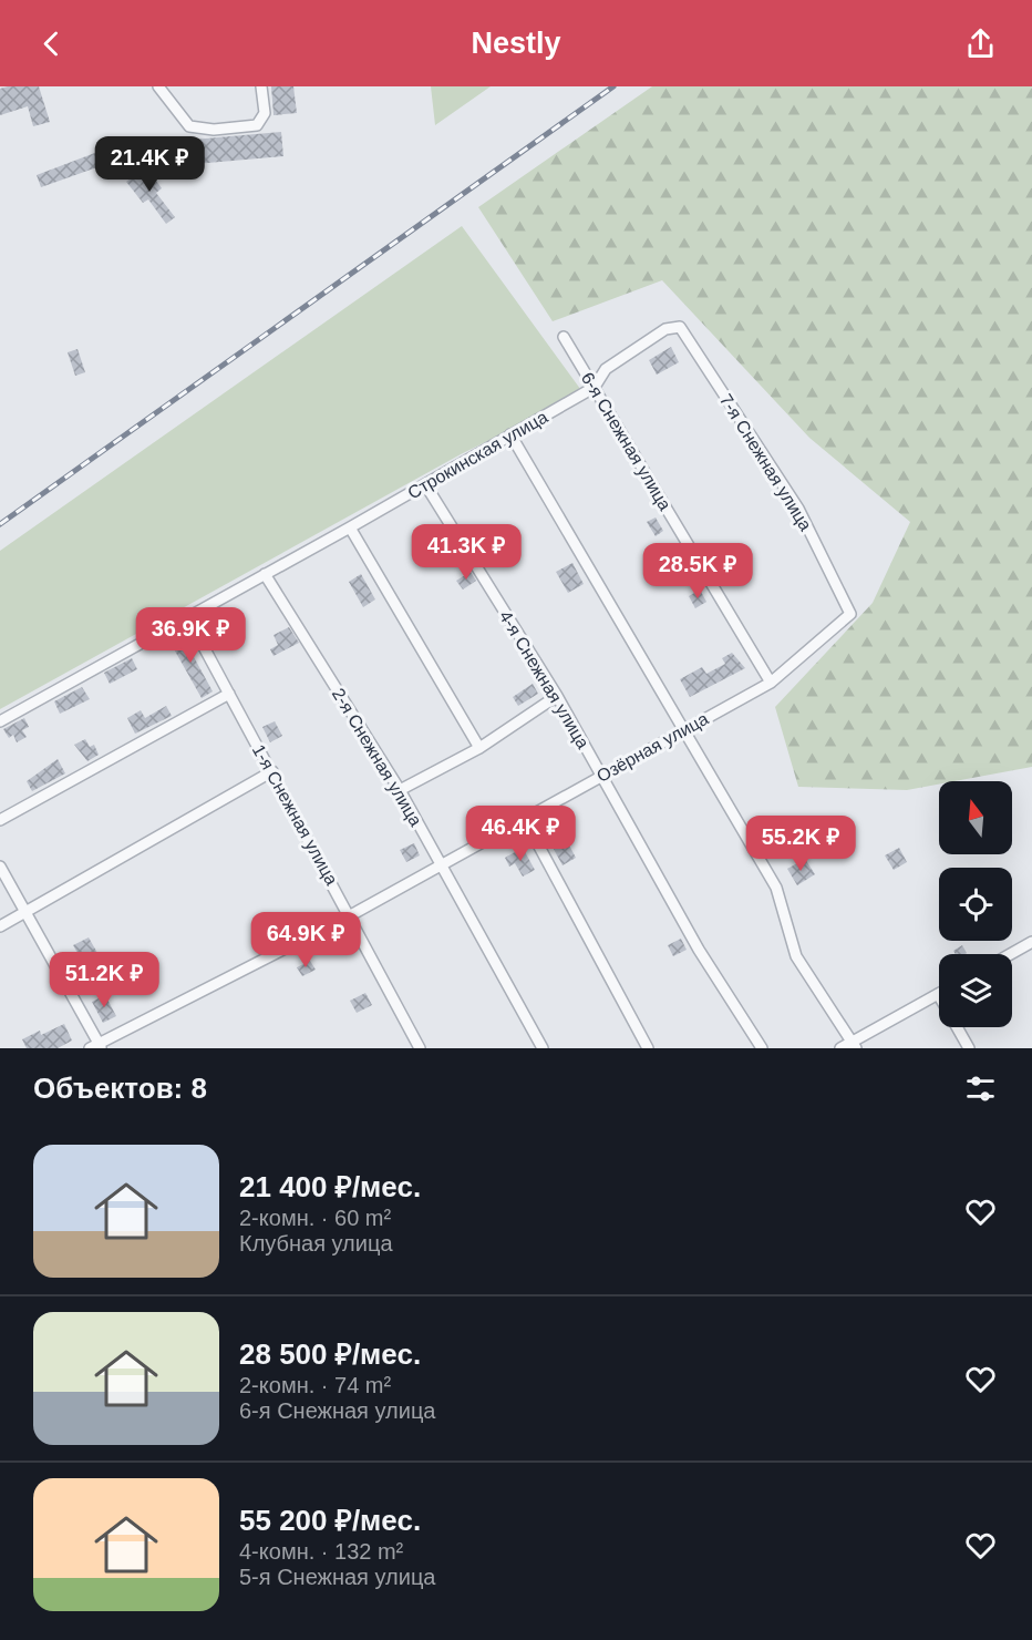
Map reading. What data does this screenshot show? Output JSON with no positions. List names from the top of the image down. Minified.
{"streets":{"street":["6-я Снежная улица","Строкинская улица","7-я Снежная улица","4-я Снежная улица","Озёрная улица","2-я Снежная улица","1-я Снежная улица"]},"crossings":[["6-я Снежная улица","Строкинская улица"],["6-я Снежная улица","Озёрная улица"],["Строкинская улица","7-я Снежная улица"],["Строкинская улица","4-я Снежная улица"],["Строкинская улица","2-я Снежная улица"],["Строкинская улица","1-я Снежная улица"],["7-я Снежная улица","Озёрная улица"],["4-я Снежная улица","Озёрная улица"],["Озёрная улица","2-я Снежная улица"],["Озёрная улица","1-я Снежная улица"]],"north":"top","page":{"header":"Nestly","price":["21.4K ₽","41.3K ₽","28.5K ₽","36.9K ₽","46.4K ₽","55.2K ₽","64.9K ₽","51.2K ₽"],"heading":"Объектов: 8","list":[{"name":"21 400 ₽/мес.","note":"2-комн. · 60 m² · Клубная улица"},{"name":"28 500 ₽/мес.","note":"2-комн. · 74 m² · 6-я Снежная улица"},{"name":"55 200 ₽/мес.","note":"4-комн. · 132 m² · 5-я Снежная улица"}]}}
